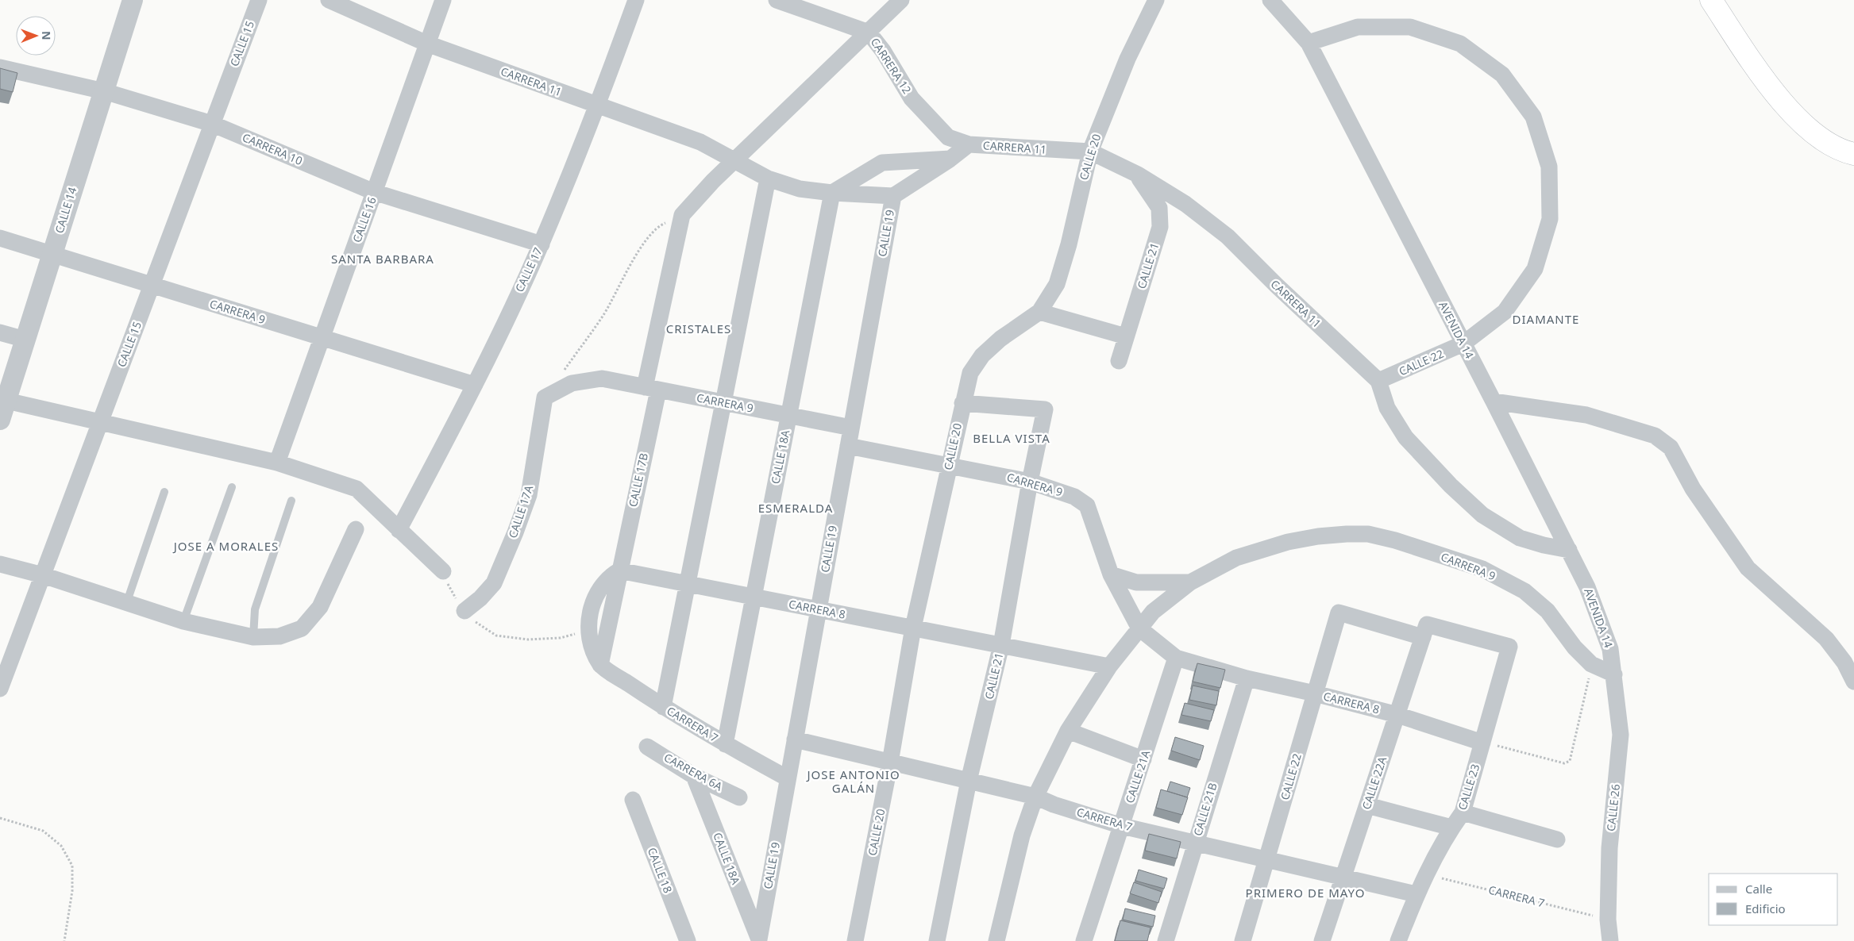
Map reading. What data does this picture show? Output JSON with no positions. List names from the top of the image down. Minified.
{"streets":{"street":["CALLE 15","CARRERA 12","CARRERA 11","CARRERA 10","CALLE 20","CALLE 14","CALLE 16","CALLE 19","CALLE 21","CALLE 17","CARRERA 9","AVENIDA 14","CALLE 22","CALLE 18A","CALLE 17B","CALLE 17A","CARRERA 8","CARRERA 7","CARRERA 6A","CALLE 21A","CALLE 22A","CALLE 23","CALLE 26","CALLE 21B","CALLE 18"]},"crossings":[["CALLE 15","CARRERA 10"],["CALLE 15","CARRERA 9"],["CARRERA 12","CARRERA 11"],["CARRERA 11","CALLE 20"],["CARRERA 11","CALLE 16"],["CARRERA 11","CALLE 19"],["CARRERA 11","CALLE 21"],["CARRERA 11","CALLE 17"],["CARRERA 11","AVENIDA 14"],["CARRERA 11","CALLE 22"],["CARRERA 10","CALLE 14"],["CARRERA 10","CALLE 16"],["CARRERA 10","CALLE 17"],["CALLE 20","CALLE 21"],["CALLE 20","CARRERA 9"],["CALLE 20","CARRERA 8"],["CALLE 20","CARRERA 7"],["CALLE 14","CARRERA 9"],["CALLE 16","CARRERA 9"],["CALLE 19","CARRERA 9"],["CALLE 19","CALLE 18A"],["CALLE 19","CARRERA 8"],["CALLE 19","CARRERA 7"],["CALLE 21","CARRERA 9"],["CALLE 21","CARRERA 8"],["CALLE 21","CARRERA 7"],["CALLE 17","CARRERA 9"],["CARRERA 9","AVENIDA 14"],["CARRERA 9","CALLE 18A"],["CARRERA 9","CALLE 17B"],["CARRERA 9","CALLE 17A"],["CARRERA 9","CARRERA 8"],["CARRERA 9","CALLE 26"],["AVENIDA 14","CALLE 22"],["AVENIDA 14","CALLE 26"],["CALLE 22","CARRERA 8"],["CALLE 22","CARRERA 7"],["CALLE 22","CALLE 22A"],["CALLE 22","CALLE 23"],["CALLE 18A","CARRERA 8"],["CALLE 18A","CARRERA 7"],["CALLE 18A","CARRERA 6A"],["CALLE 17B","CARRERA 8"],["CARRERA 8","CALLE 21A"],["CARRERA 8","CALLE 22A"],["CARRERA 8","CALLE 23"],["CARRERA 8","CALLE 21B"],["CARRERA 7","CALLE 21A"],["CARRERA 7","CALLE 22A"],["CARRERA 7","CALLE 23"],["CARRERA 7","CALLE 26"],["CARRERA 7","CALLE 21B"],["CALLE 22A","CALLE 23"]],"districts":["SANTA BARBARA","DIAMANTE","CRISTALES","BELLA VISTA","ESMERALDA","JOSE A MORALES","JOSE ANTONIO GALÁN","PRIMERO DE MAYO"],"legend":["Calle","Edificio"],"north":"right"}
